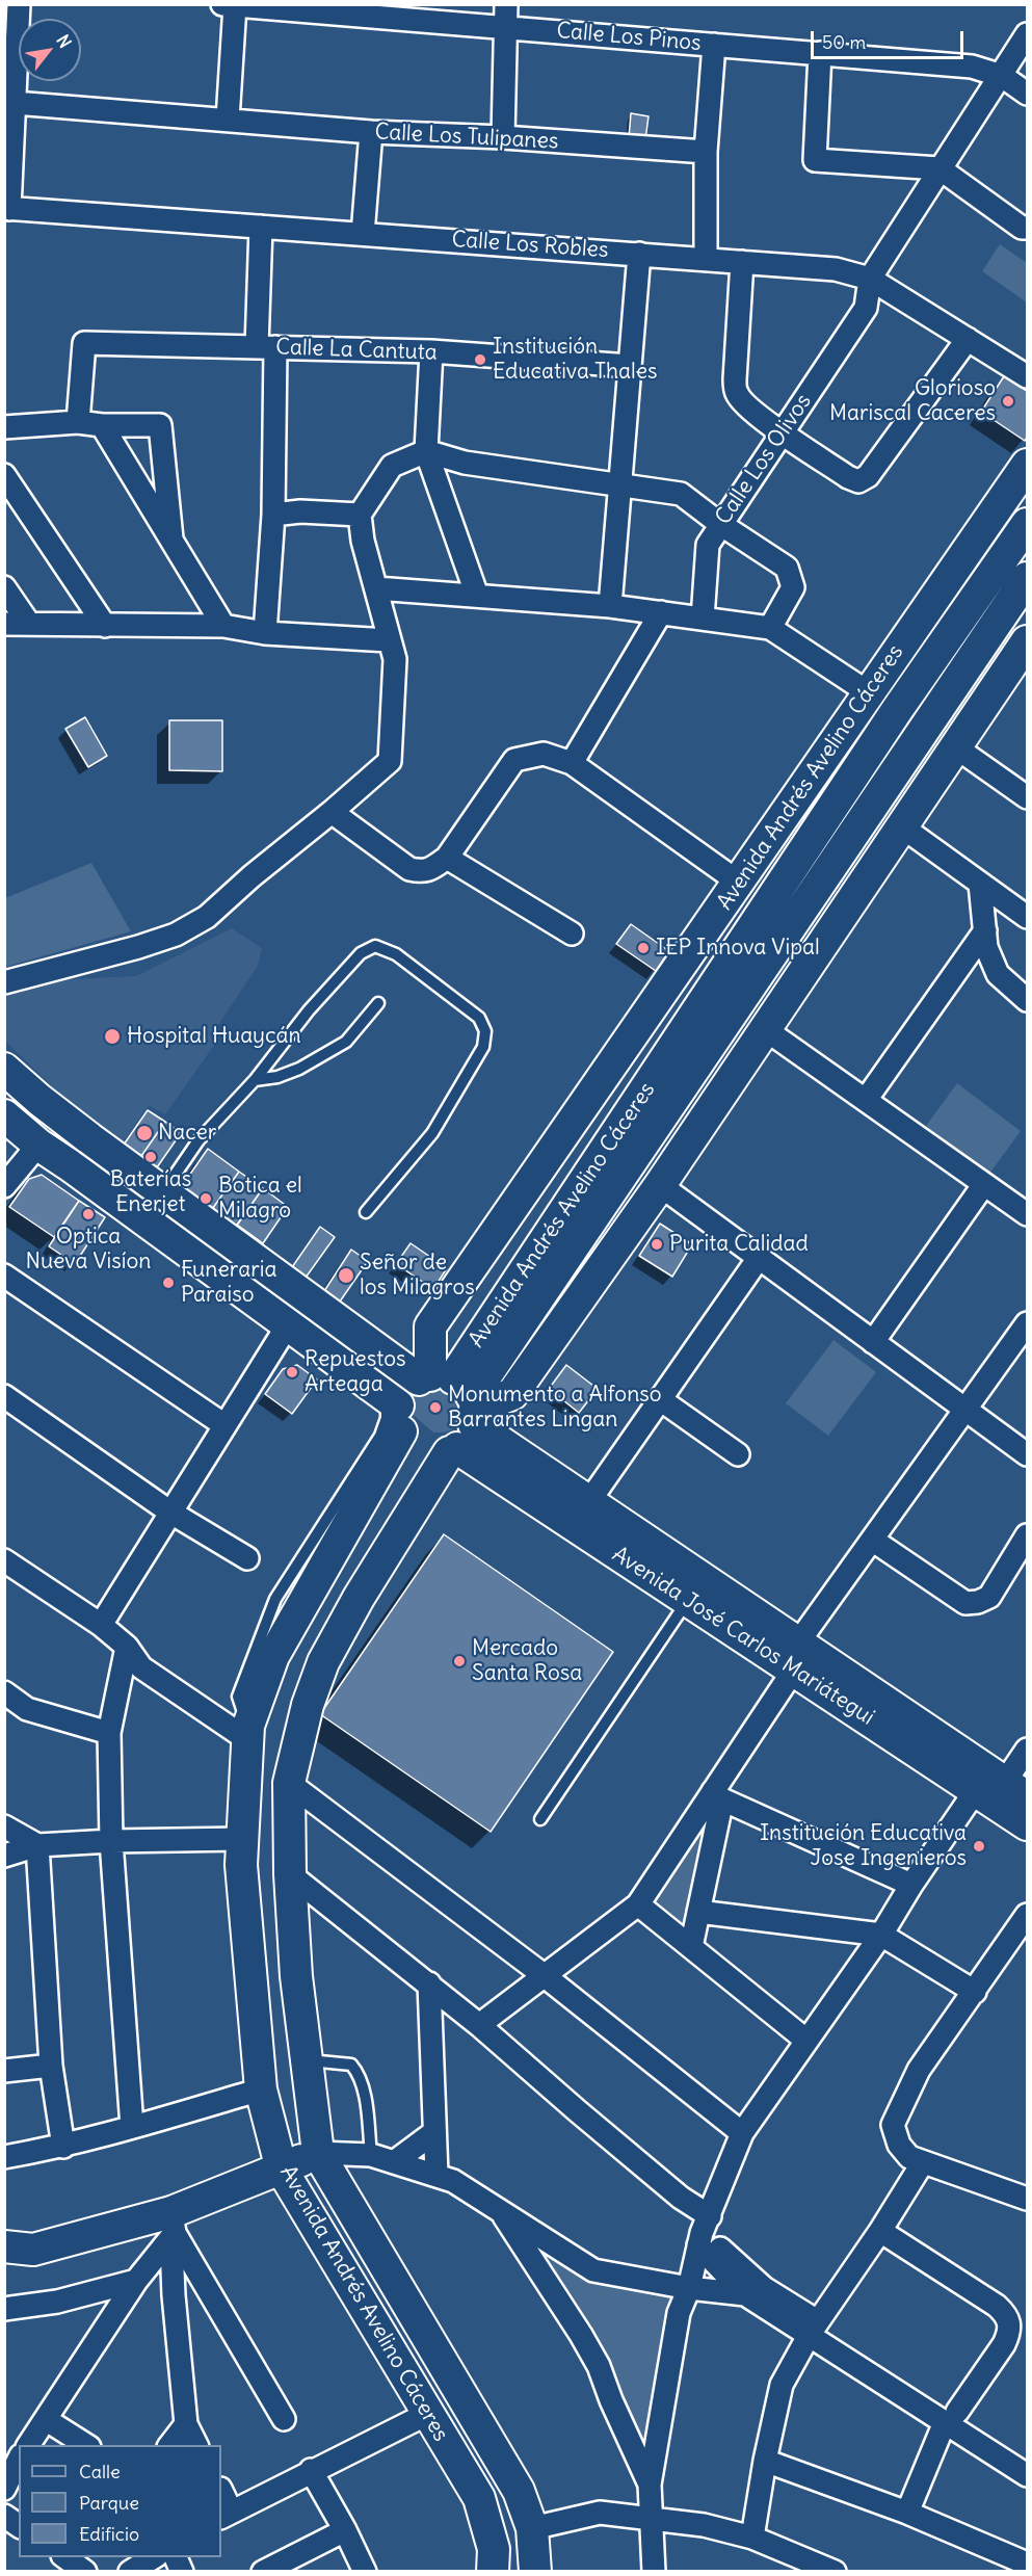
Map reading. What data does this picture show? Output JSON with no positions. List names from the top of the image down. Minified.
{"streets":{"street":["Calle Los Pinos","Calle Los Tulipanes","Calle Los Robles","Calle La Cantuta","Calle Los Olivos","Avenida Andrés Avelino Cáceres","Avenida José Carlos Mariátegui"]},"crossings":[["Calle Los Robles","Calle Los Olivos"],["Avenida Andrés Avelino Cáceres","Avenida José Carlos Mariátegui"]],"places":["Institución Educativa Thales","Glorioso Mariscal Caceres","IEP Innova Vipal","Hospital Huaycán","Nacer","Baterías Enerjet","Botica el Milagro","Optica Nueva Visíon","Purita Calidad","Señor de los Milagros","Funeraria Paraiso","Repuestos Arteaga","Monumento a Alfonso Barrantes Lingan","Mercado Santa Rosa","Institución Educativa Jose Ingenieros"],"legend":["Calle","Parque","Edificio"],"scale_bar":"50 m","north":"top right"}
